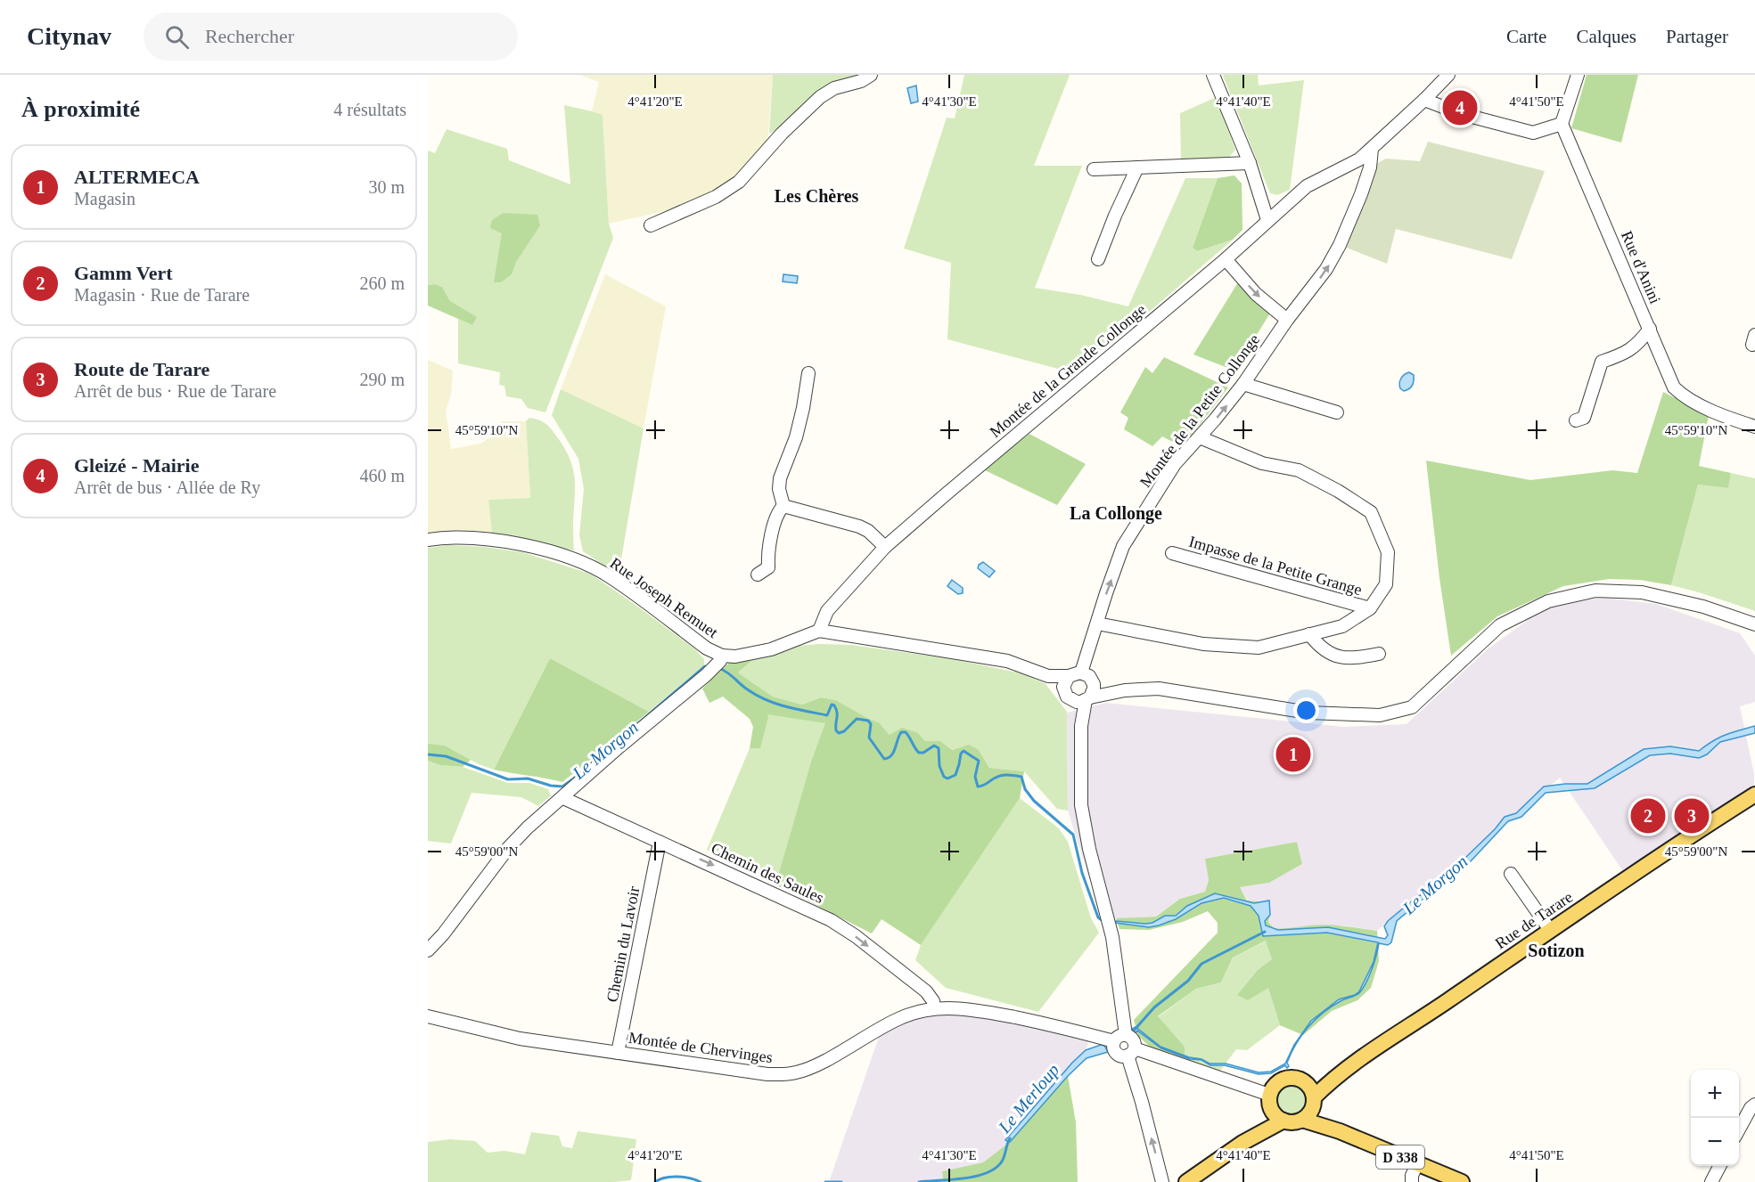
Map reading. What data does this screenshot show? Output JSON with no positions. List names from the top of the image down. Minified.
{"streets":{"main road":["Rue de Tarare","D 338"],"street":["Rue d'Anini","Montée de la Grande Collonge","Montée de la Petite Collonge","Impasse de la Petite Grange","Rue Joseph Remuet","Chemin des Saules","Chemin du Lavoir","Montée de Chervinges"]},"crossings":[["Montée de la Grande Collonge","Montée de la Petite Collonge"],["Montée de la Grande Collonge","Rue Joseph Remuet"],["Chemin des Saules","Chemin du Lavoir"],["Chemin des Saules","Montée de Chervinges"],["Rue de Tarare","D 338"],["Chemin du Lavoir","Montée de Chervinges"]],"one_way":["Montée de la Petite Collonge","Chemin des Saules"],"districts":["Les Chères","La Collonge","Sotizon"],"water":["Le Morgon","Le Merloup"],"page":{"header":"Citynav","search":"Rechercher","nav":["Carte","Calques","Partager"],"heading":["À proximité","4 résultats"],"pins":["4","1","2","3"],"list":[{"mark":"1","name":"ALTERMECA","note":"Magasin","value":"30 m"},{"mark":"2","name":"Gamm Vert","note":"Magasin · Rue de Tarare","value":"260 m"},{"mark":"3","name":"Route de Tarare","note":"Arrêt de bus · Rue de Tarare","value":"290 m"},{"mark":"4","name":"Gleizé - Mairie","note":"Arrêt de bus · Allée de Ry","value":"460 m"}],"map_buttons":["+","−"]},"coordinates":["4°41'20\"E","4°41'30\"E","4°41'40\"E","4°41'50\"E","45°59'10\"N","45°59'00\"N"]}
